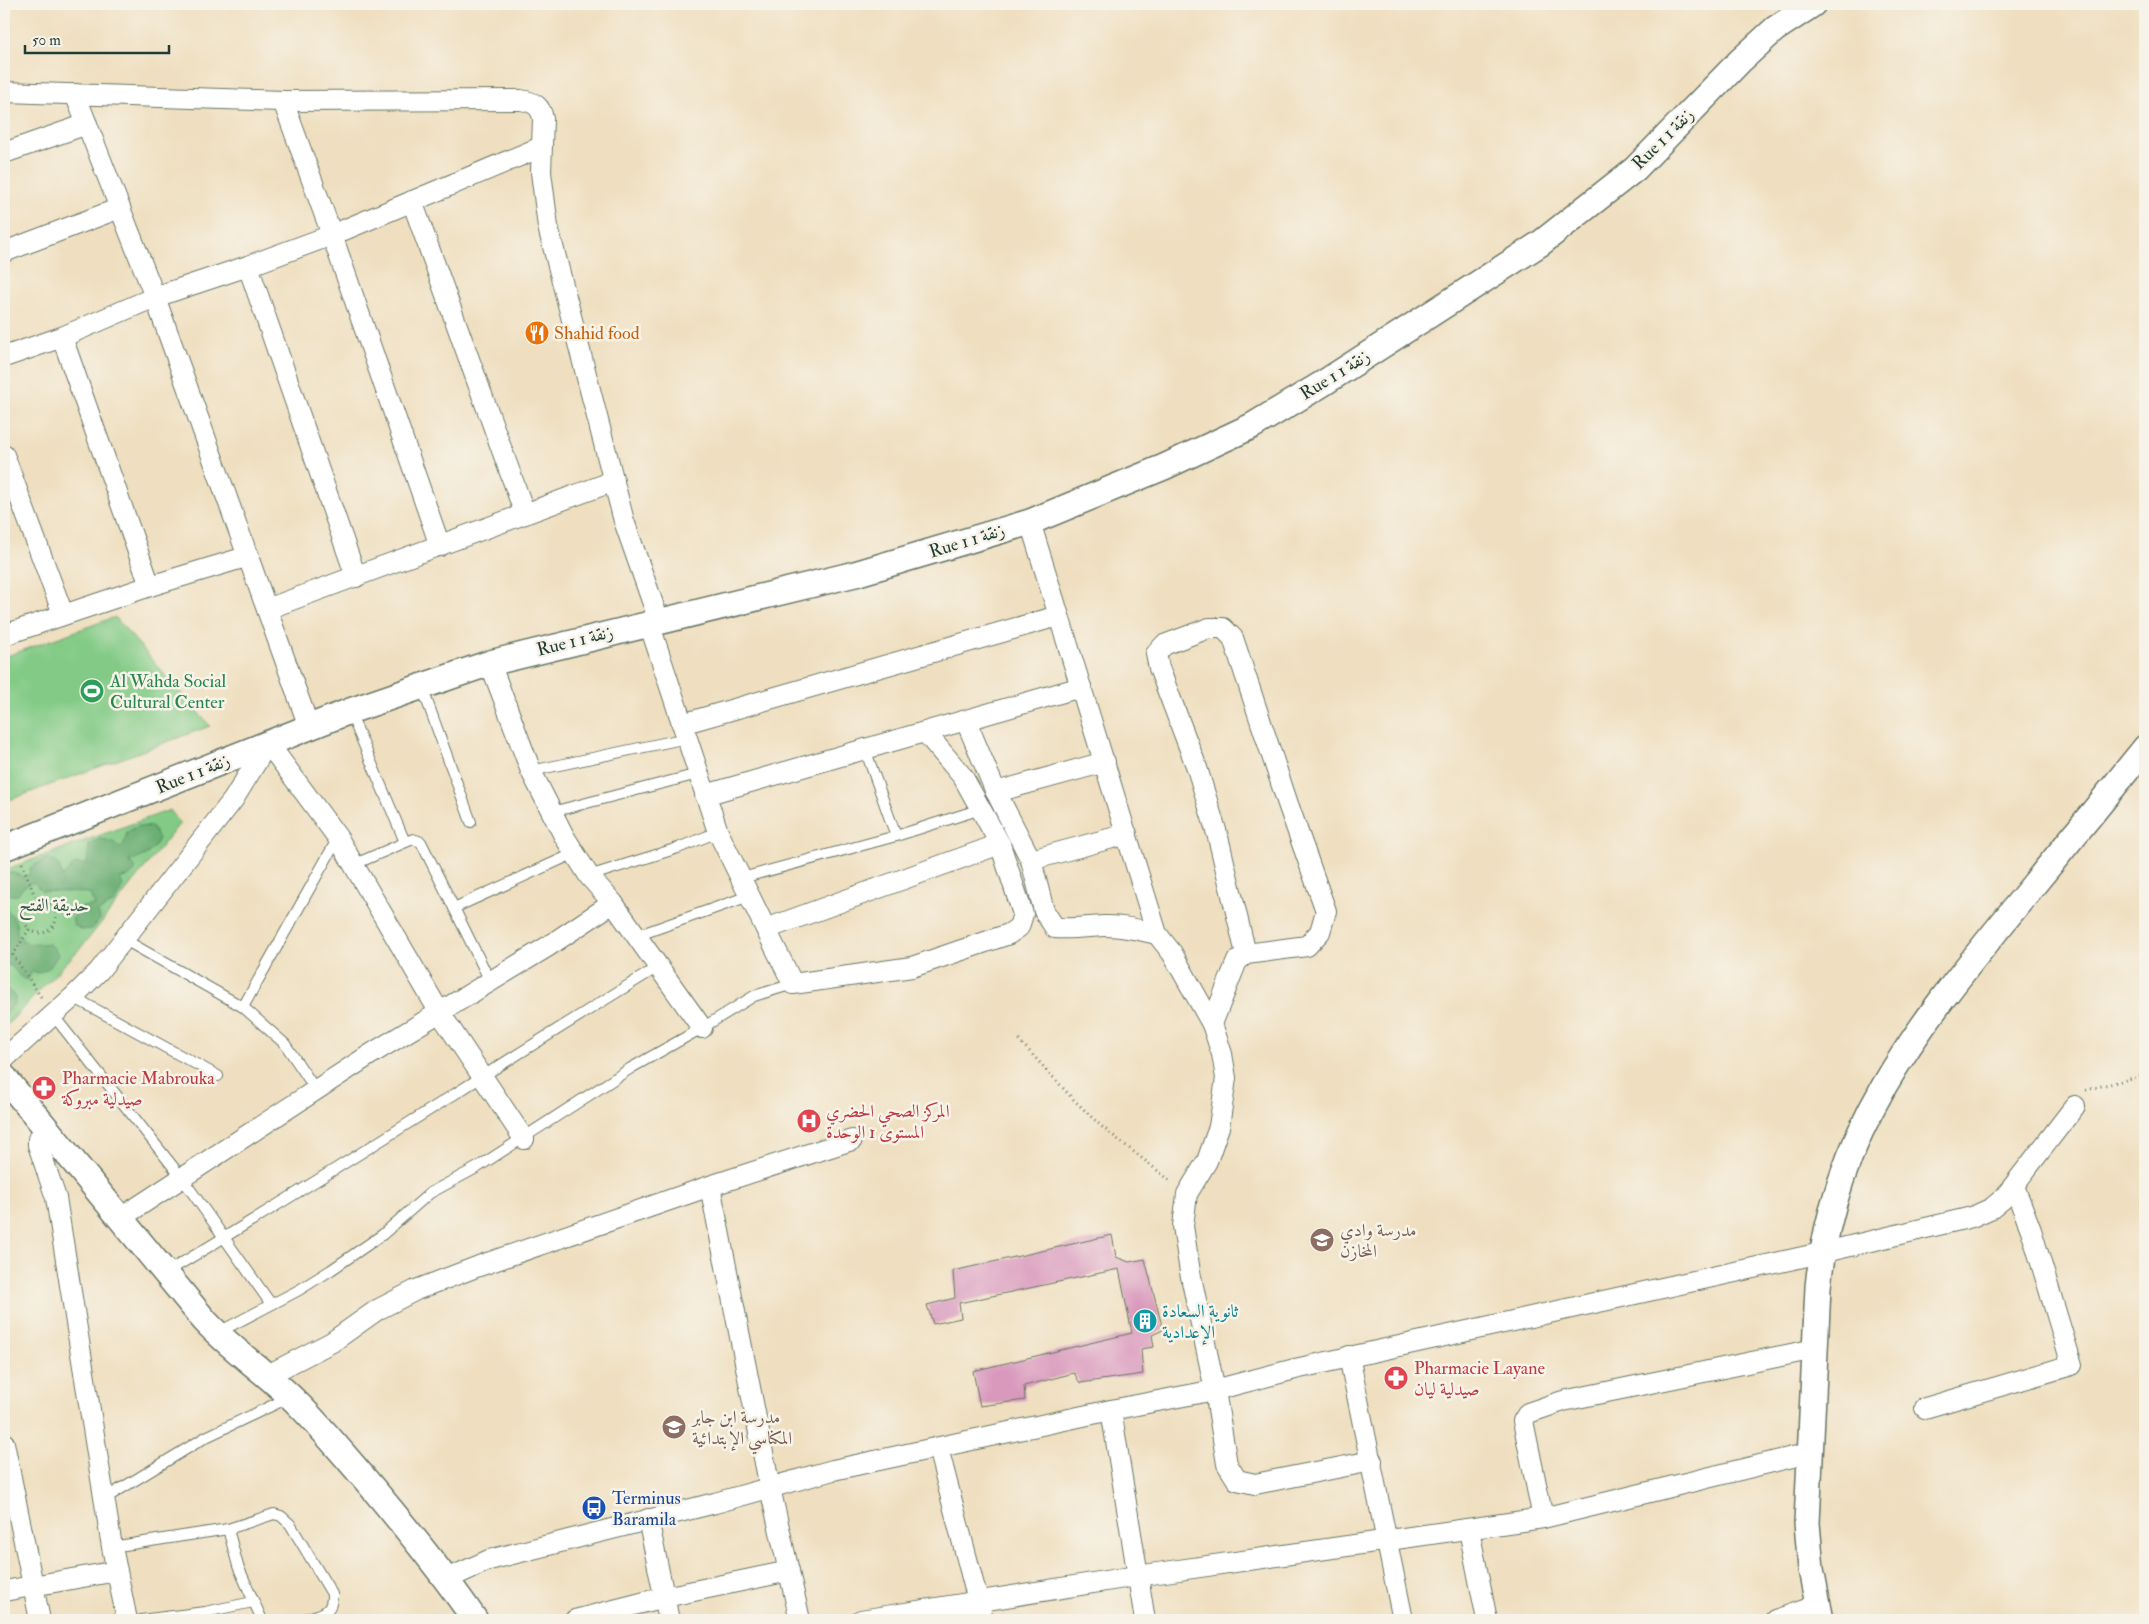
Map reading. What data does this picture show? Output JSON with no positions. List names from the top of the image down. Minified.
{"streets":{"street":["Rue 1 زنقة 1"]},"parks":["حديقة الفتح"],"places":{"restaurant":["Shahid food"],"sports":["Al Wahda Social Cultural Center"],"pharmacy":["Pharmacie Mabrouka صيدلية مبروكة","Pharmacie Layane صيدلية ليان"],"hospital":["المركز الصحي الحضري المستوى 1 الوحدة"],"school or university":["مدرسة وادي المخازن","مدرسة ابن جابر المكناسي الإبتدائية"],"building":["ثانوية السعادة الإعدادية"],"bus stop":["Terminus Baramila"]},"scale_bar":"50 m"}
